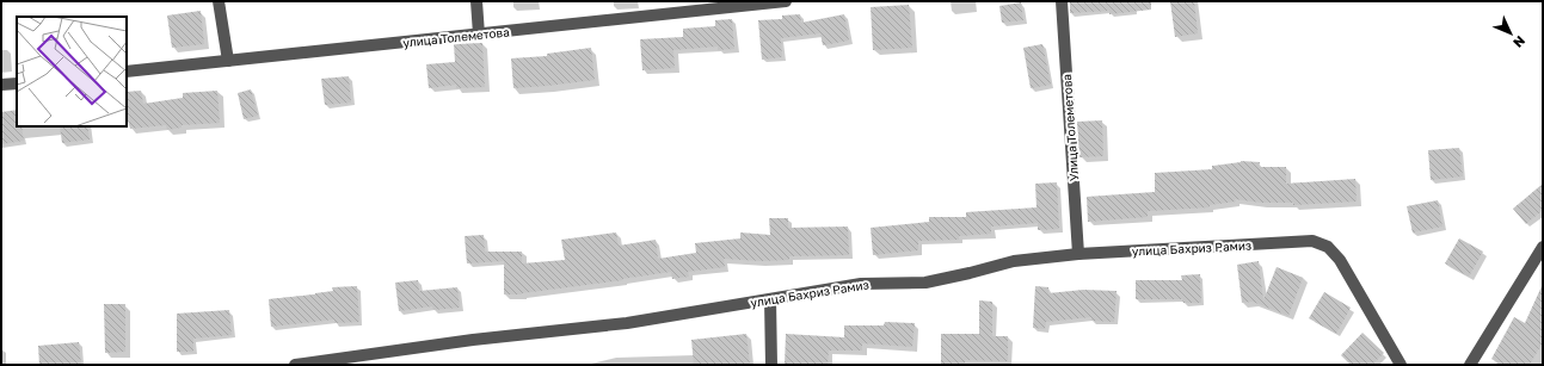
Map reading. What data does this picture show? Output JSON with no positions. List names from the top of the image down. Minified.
{"streets":{"street":["улица Толеметова","Улица Толеметова","улица Бахриз Рамиз"]},"crossings":[["Улица Толеметова","улица Бахриз Рамиз"]],"north":"bottom right"}
